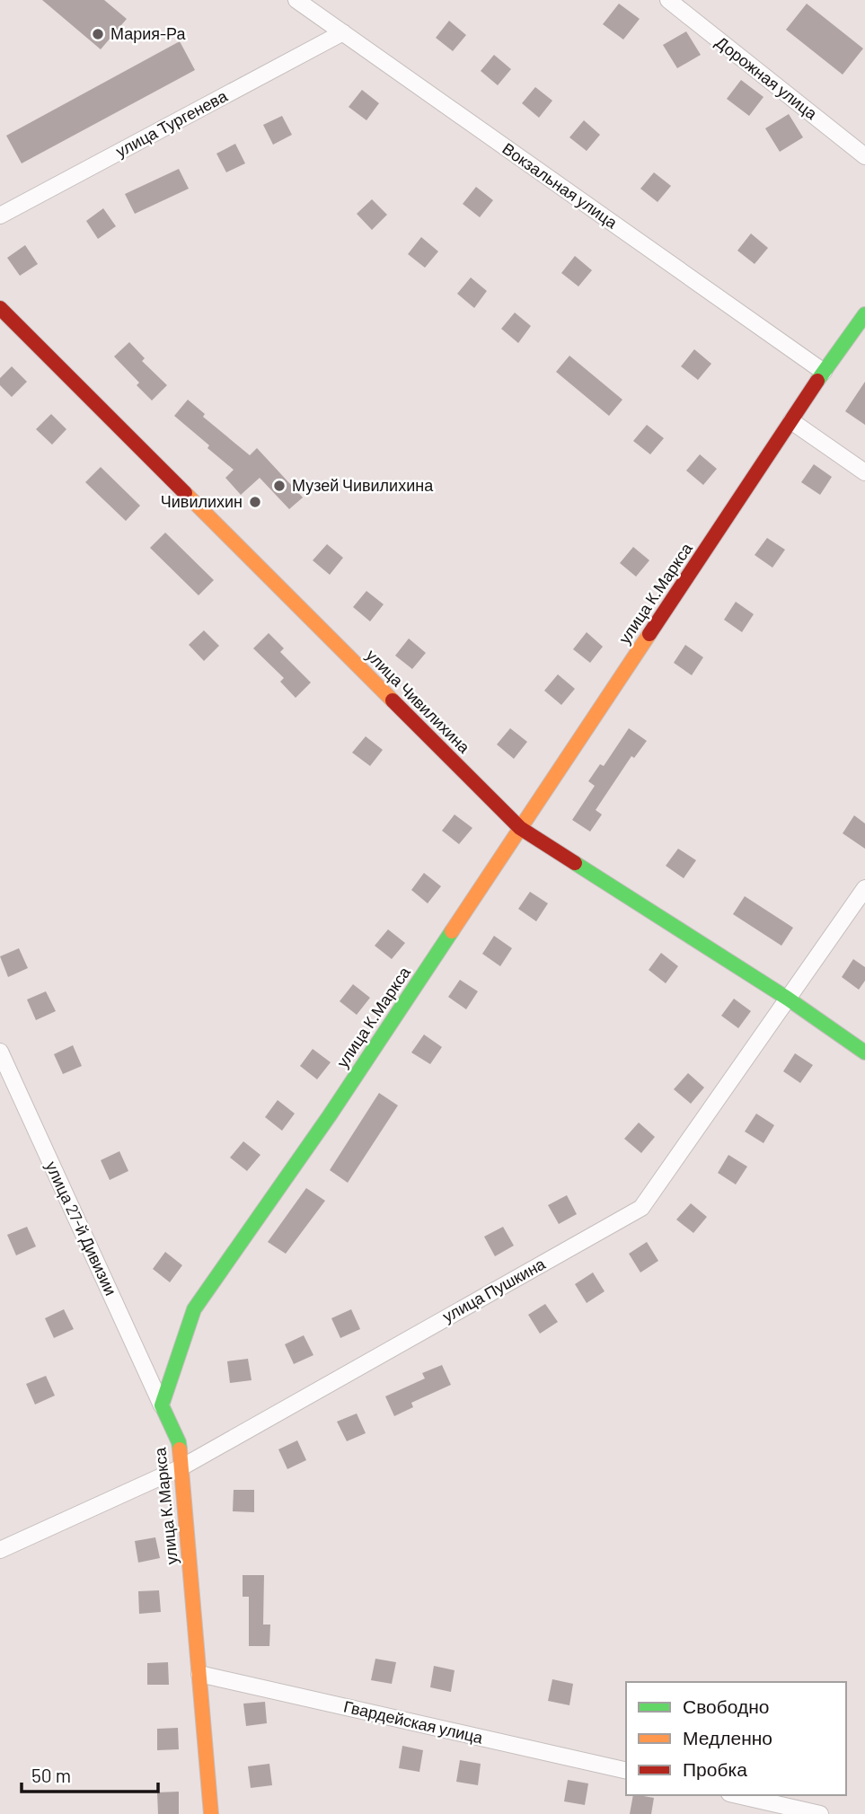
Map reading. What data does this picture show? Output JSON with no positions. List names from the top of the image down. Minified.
{"streets":{"street":["Дорожная улица","улица Тургенева","Вокзальная улица","улица К.Маркса","улица Чивилихина","улица 27-й Дивизии","улица Пушкина","Гвардейская улица"]},"crossings":[["улица Тургенева","Вокзальная улица"],["Вокзальная улица","улица К.Маркса"],["улица К.Маркса","улица Чивилихина"],["улица К.Маркса","улица 27-й Дивизии"],["улица К.Маркса","улица Пушкина"],["улица К.Маркса","Гвардейская улица"],["улица Чивилихина","улица Пушкина"]],"places":["Мария-Ра","Музей Чивилихина","Чивилихин"],"legend":["Свободно","Медленно","Пробка"],"scale_bar":"50 m"}
